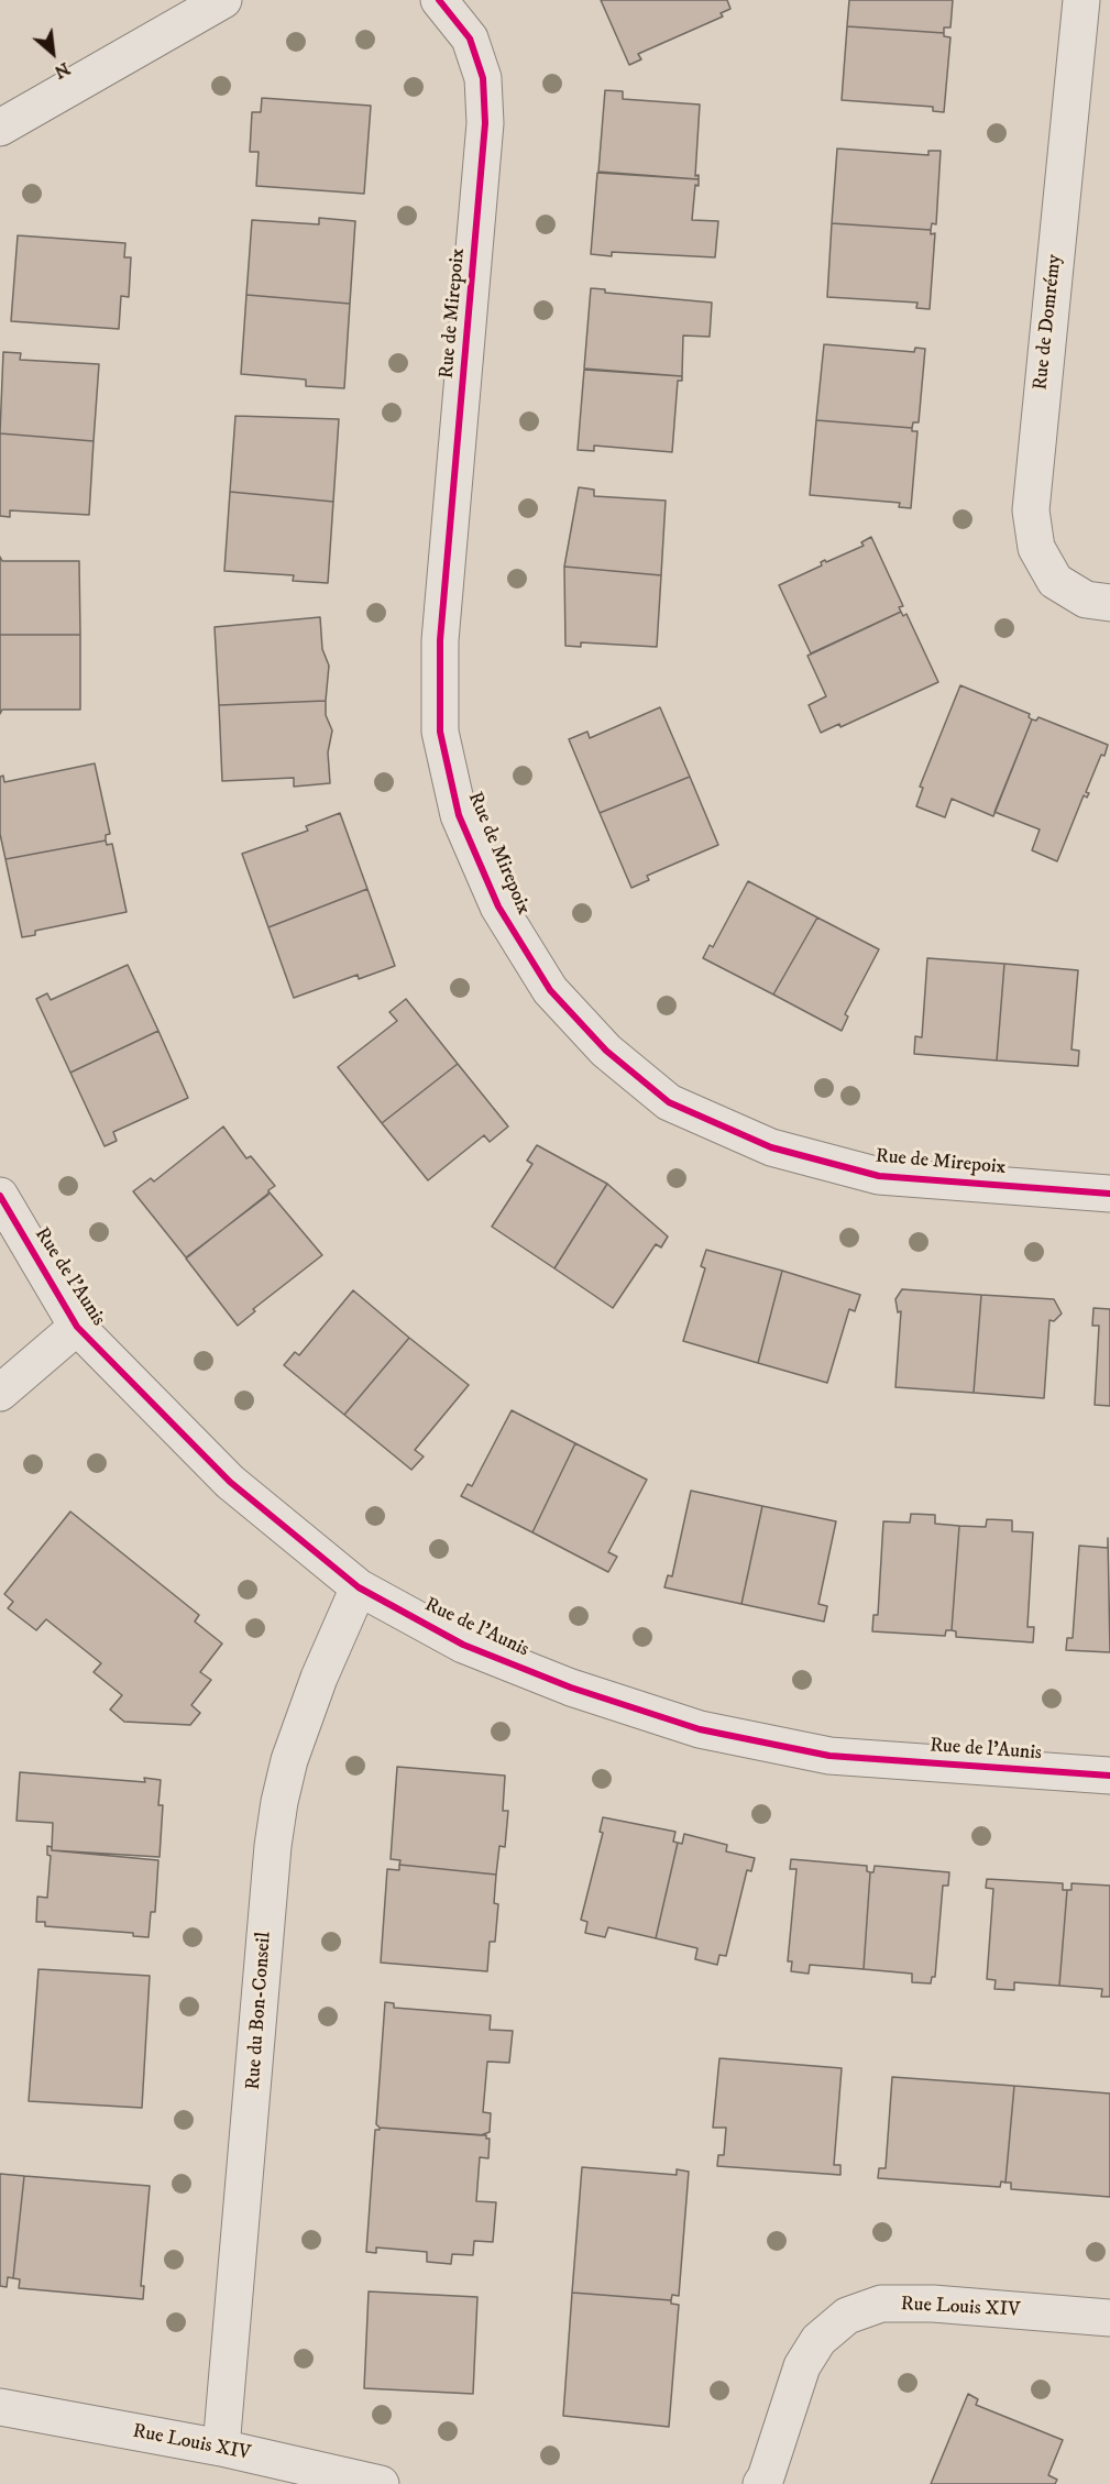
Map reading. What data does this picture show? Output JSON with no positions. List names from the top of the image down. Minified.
{"streets":{"street":["Rue de Mirepoix","Rue de Domrémy","Rue de l'Aunis","Rue du Bon-Conseil","Rue Louis XIV"]},"crossings":[["Rue de l'Aunis","Rue du Bon-Conseil"],["Rue du Bon-Conseil","Rue Louis XIV"]],"north":"bottom right"}
